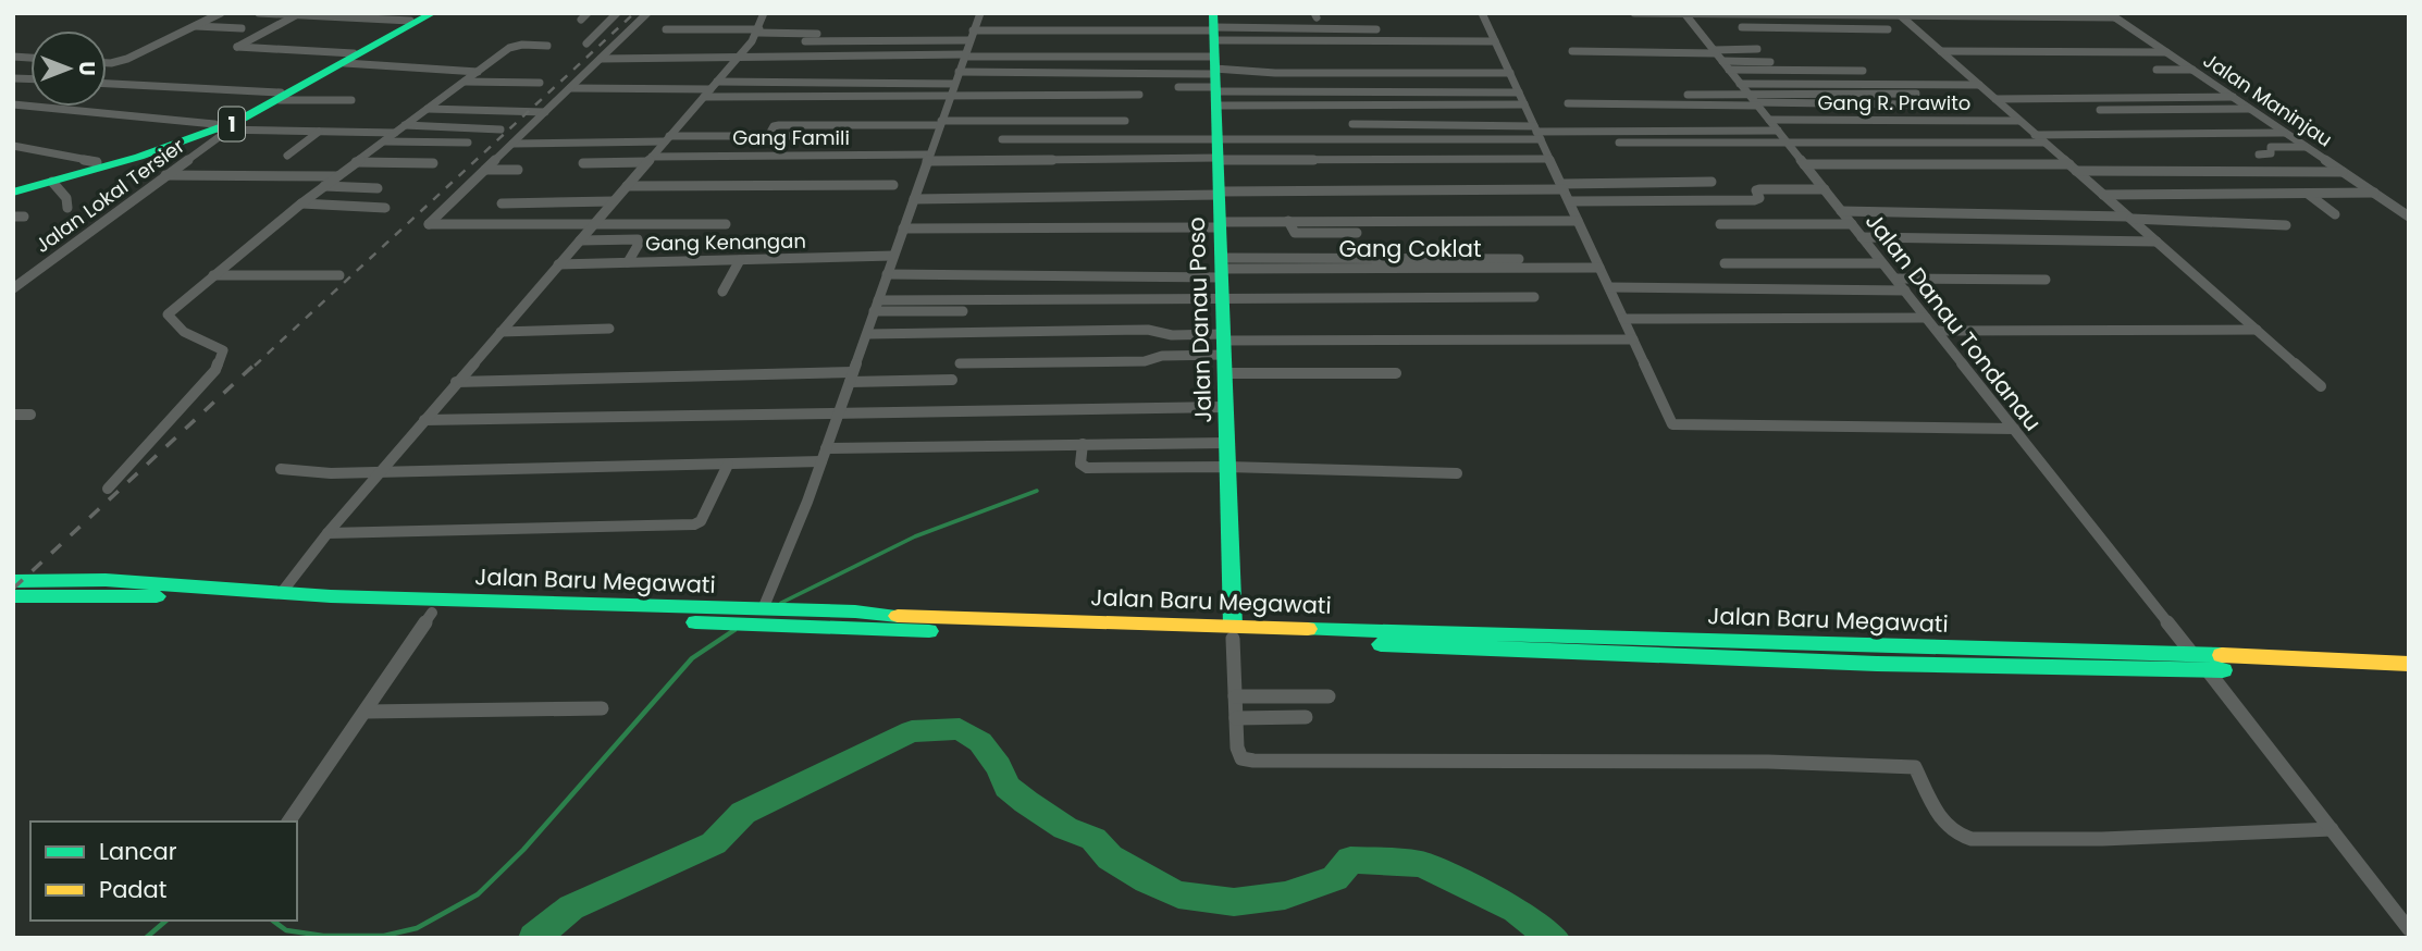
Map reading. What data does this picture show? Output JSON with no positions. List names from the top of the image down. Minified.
{"streets":{"main road":["1","Jalan Danau Poso","Jalan Baru Megawati"],"street":["Jalan Maninjau","Gang R. Prawito","Gang Famili","Jalan Lokal Tersier","Gang Kenangan","Gang Coklat","Jalan Danau Tondanau"]},"crossings":[["Gang R. Prawito","Jalan Danau Tondanau"],["1","Jalan Lokal Tersier"],["Gang Famili","Jalan Danau Poso"],["Gang Coklat","Jalan Danau Poso"],["Jalan Danau Poso","Jalan Baru Megawati"],["Jalan Danau Tondanau","Jalan Baru Megawati"]],"legend":["Lancar","Padat"],"north":"right"}
